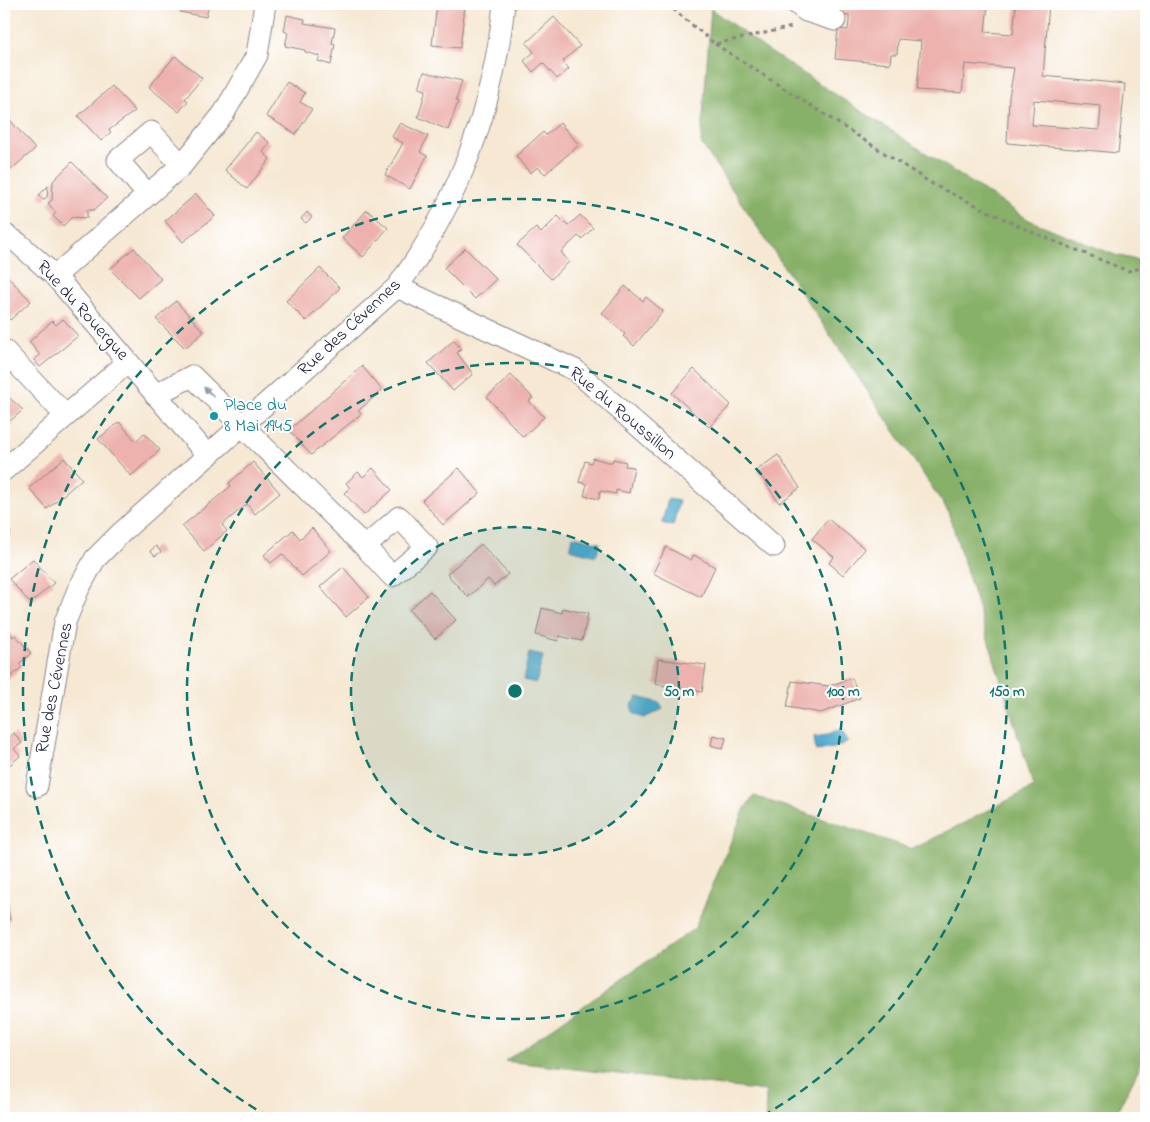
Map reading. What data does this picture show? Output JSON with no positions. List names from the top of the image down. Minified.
{"streets":{"street":["Rue du Rouergue","Rue des Cévennes","Rue du Roussillon"]},"crossings":[["Rue du Rouergue","Rue des Cévennes"],["Rue des Cévennes","Rue du Roussillon"]],"places":["Place du 8 Mai 1945"],"rings":["50 m","100 m","150 m"]}
